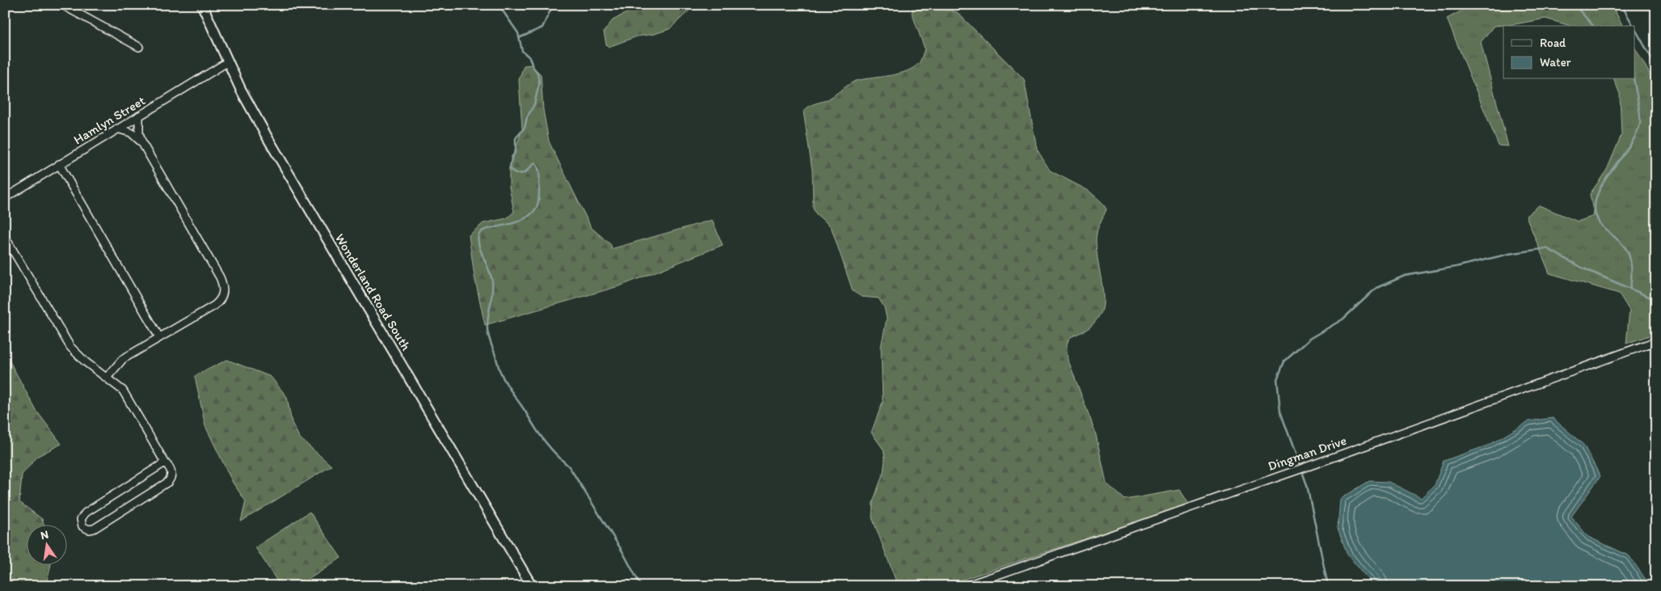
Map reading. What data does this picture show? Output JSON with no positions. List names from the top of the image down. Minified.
{"streets":{"main road":["Wonderland Road South"],"street":["Hamlyn Street","Dingman Drive"]},"crossings":[["Hamlyn Street","Wonderland Road South"]],"legend":["Road","Water"],"north":"top"}
